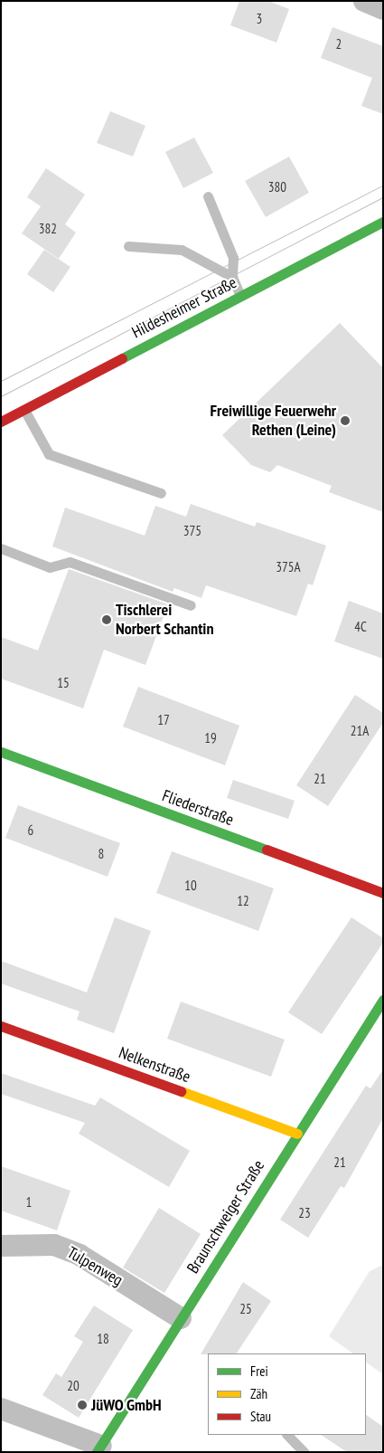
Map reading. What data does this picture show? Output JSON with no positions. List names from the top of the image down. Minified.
{"streets":{"street":["Hildesheimer Straße","Fliederstraße","Nelkenstraße","Braunschweiger Straße","Tulpenweg"]},"crossings":[["Nelkenstraße","Braunschweiger Straße"],["Braunschweiger Straße","Tulpenweg"]],"places":["Freiwillige Feuerwehr Rethen (Leine)","Tischlerei Norbert Schantin","JüWO GmbH"],"house_numbers":["3","2","380","382","375","375A","4C","15","17","21A","19","21","6","8","10","12","21","1","23","25","18","20"],"legend":["Frei","Zäh","Stau"]}
